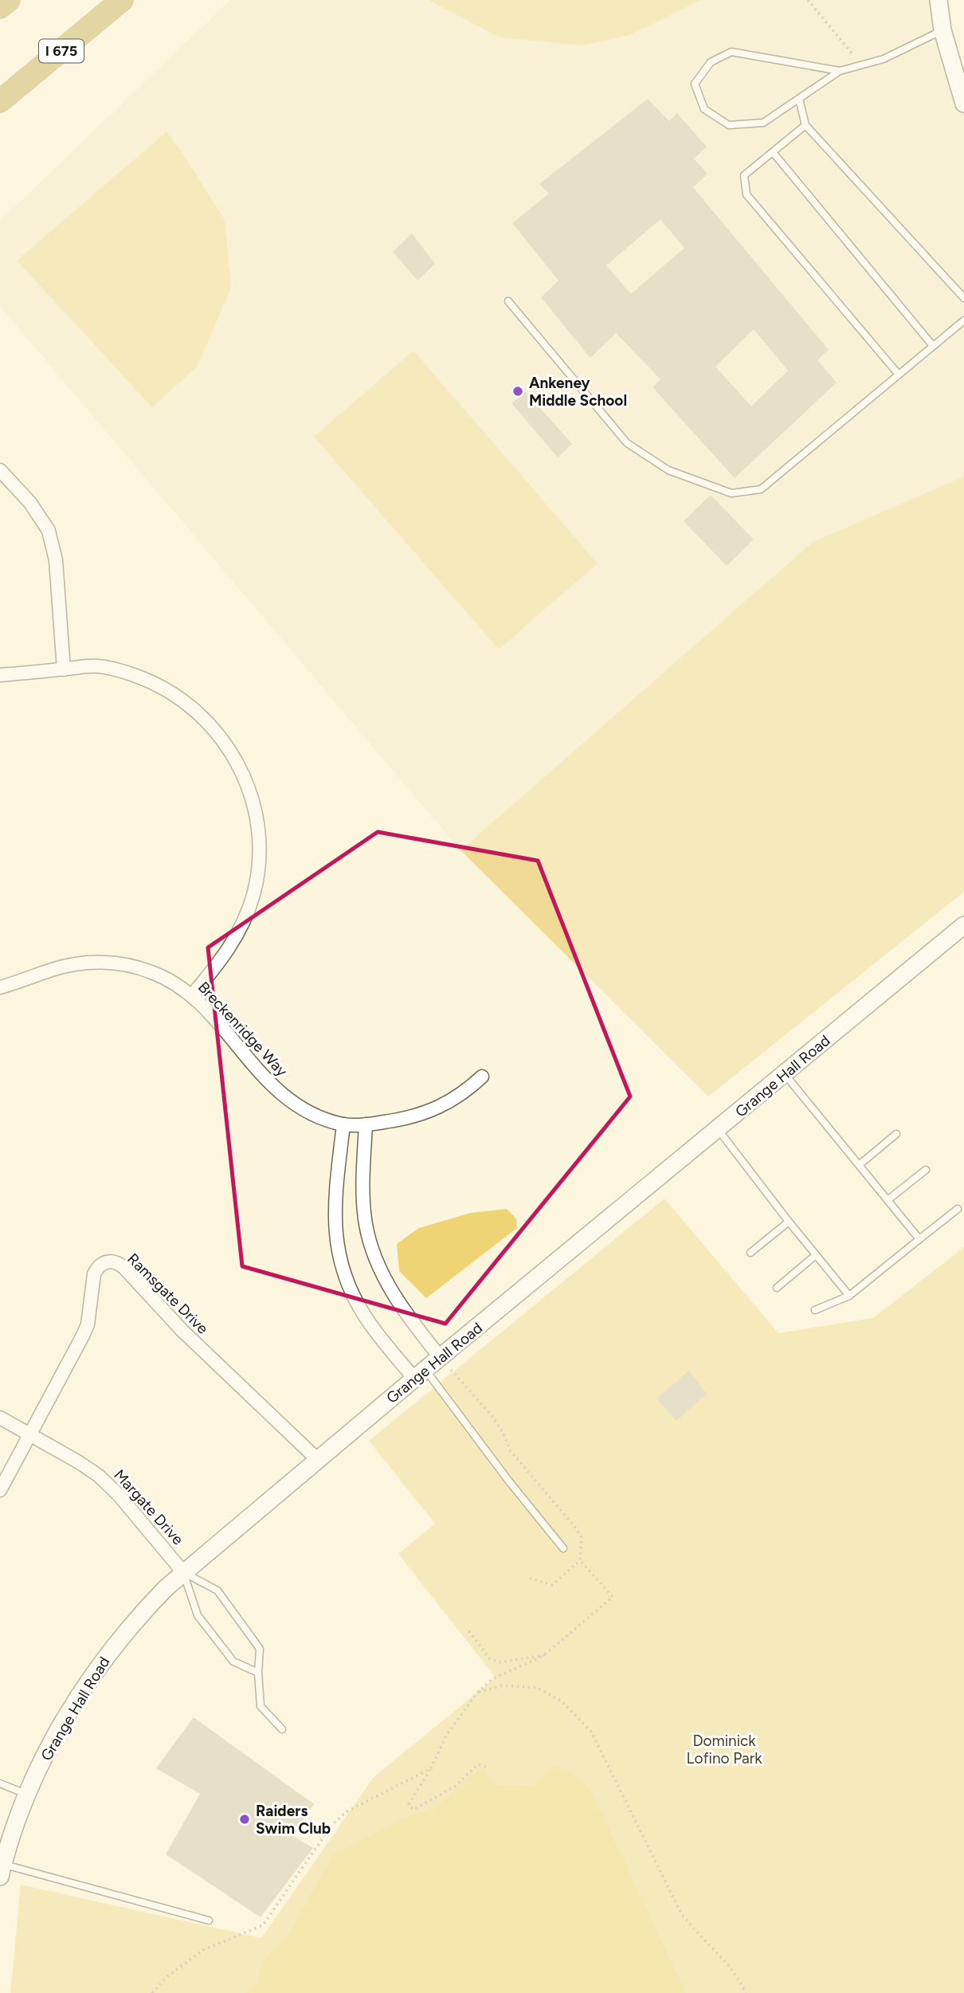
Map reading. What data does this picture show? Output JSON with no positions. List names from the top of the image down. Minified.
{"streets":{"highway":["I 675"],"street":["Breckenridge Way","Grange Hall Road","Ramsgate Drive","Margate Drive"]},"crossings":[["Grange Hall Road","Ramsgate Drive"],["Grange Hall Road","Margate Drive"],["Ramsgate Drive","Margate Drive"]],"parks":["Dominick Lofino Park"],"places":["Ankeney Middle School","Raiders Swim Club"]}
